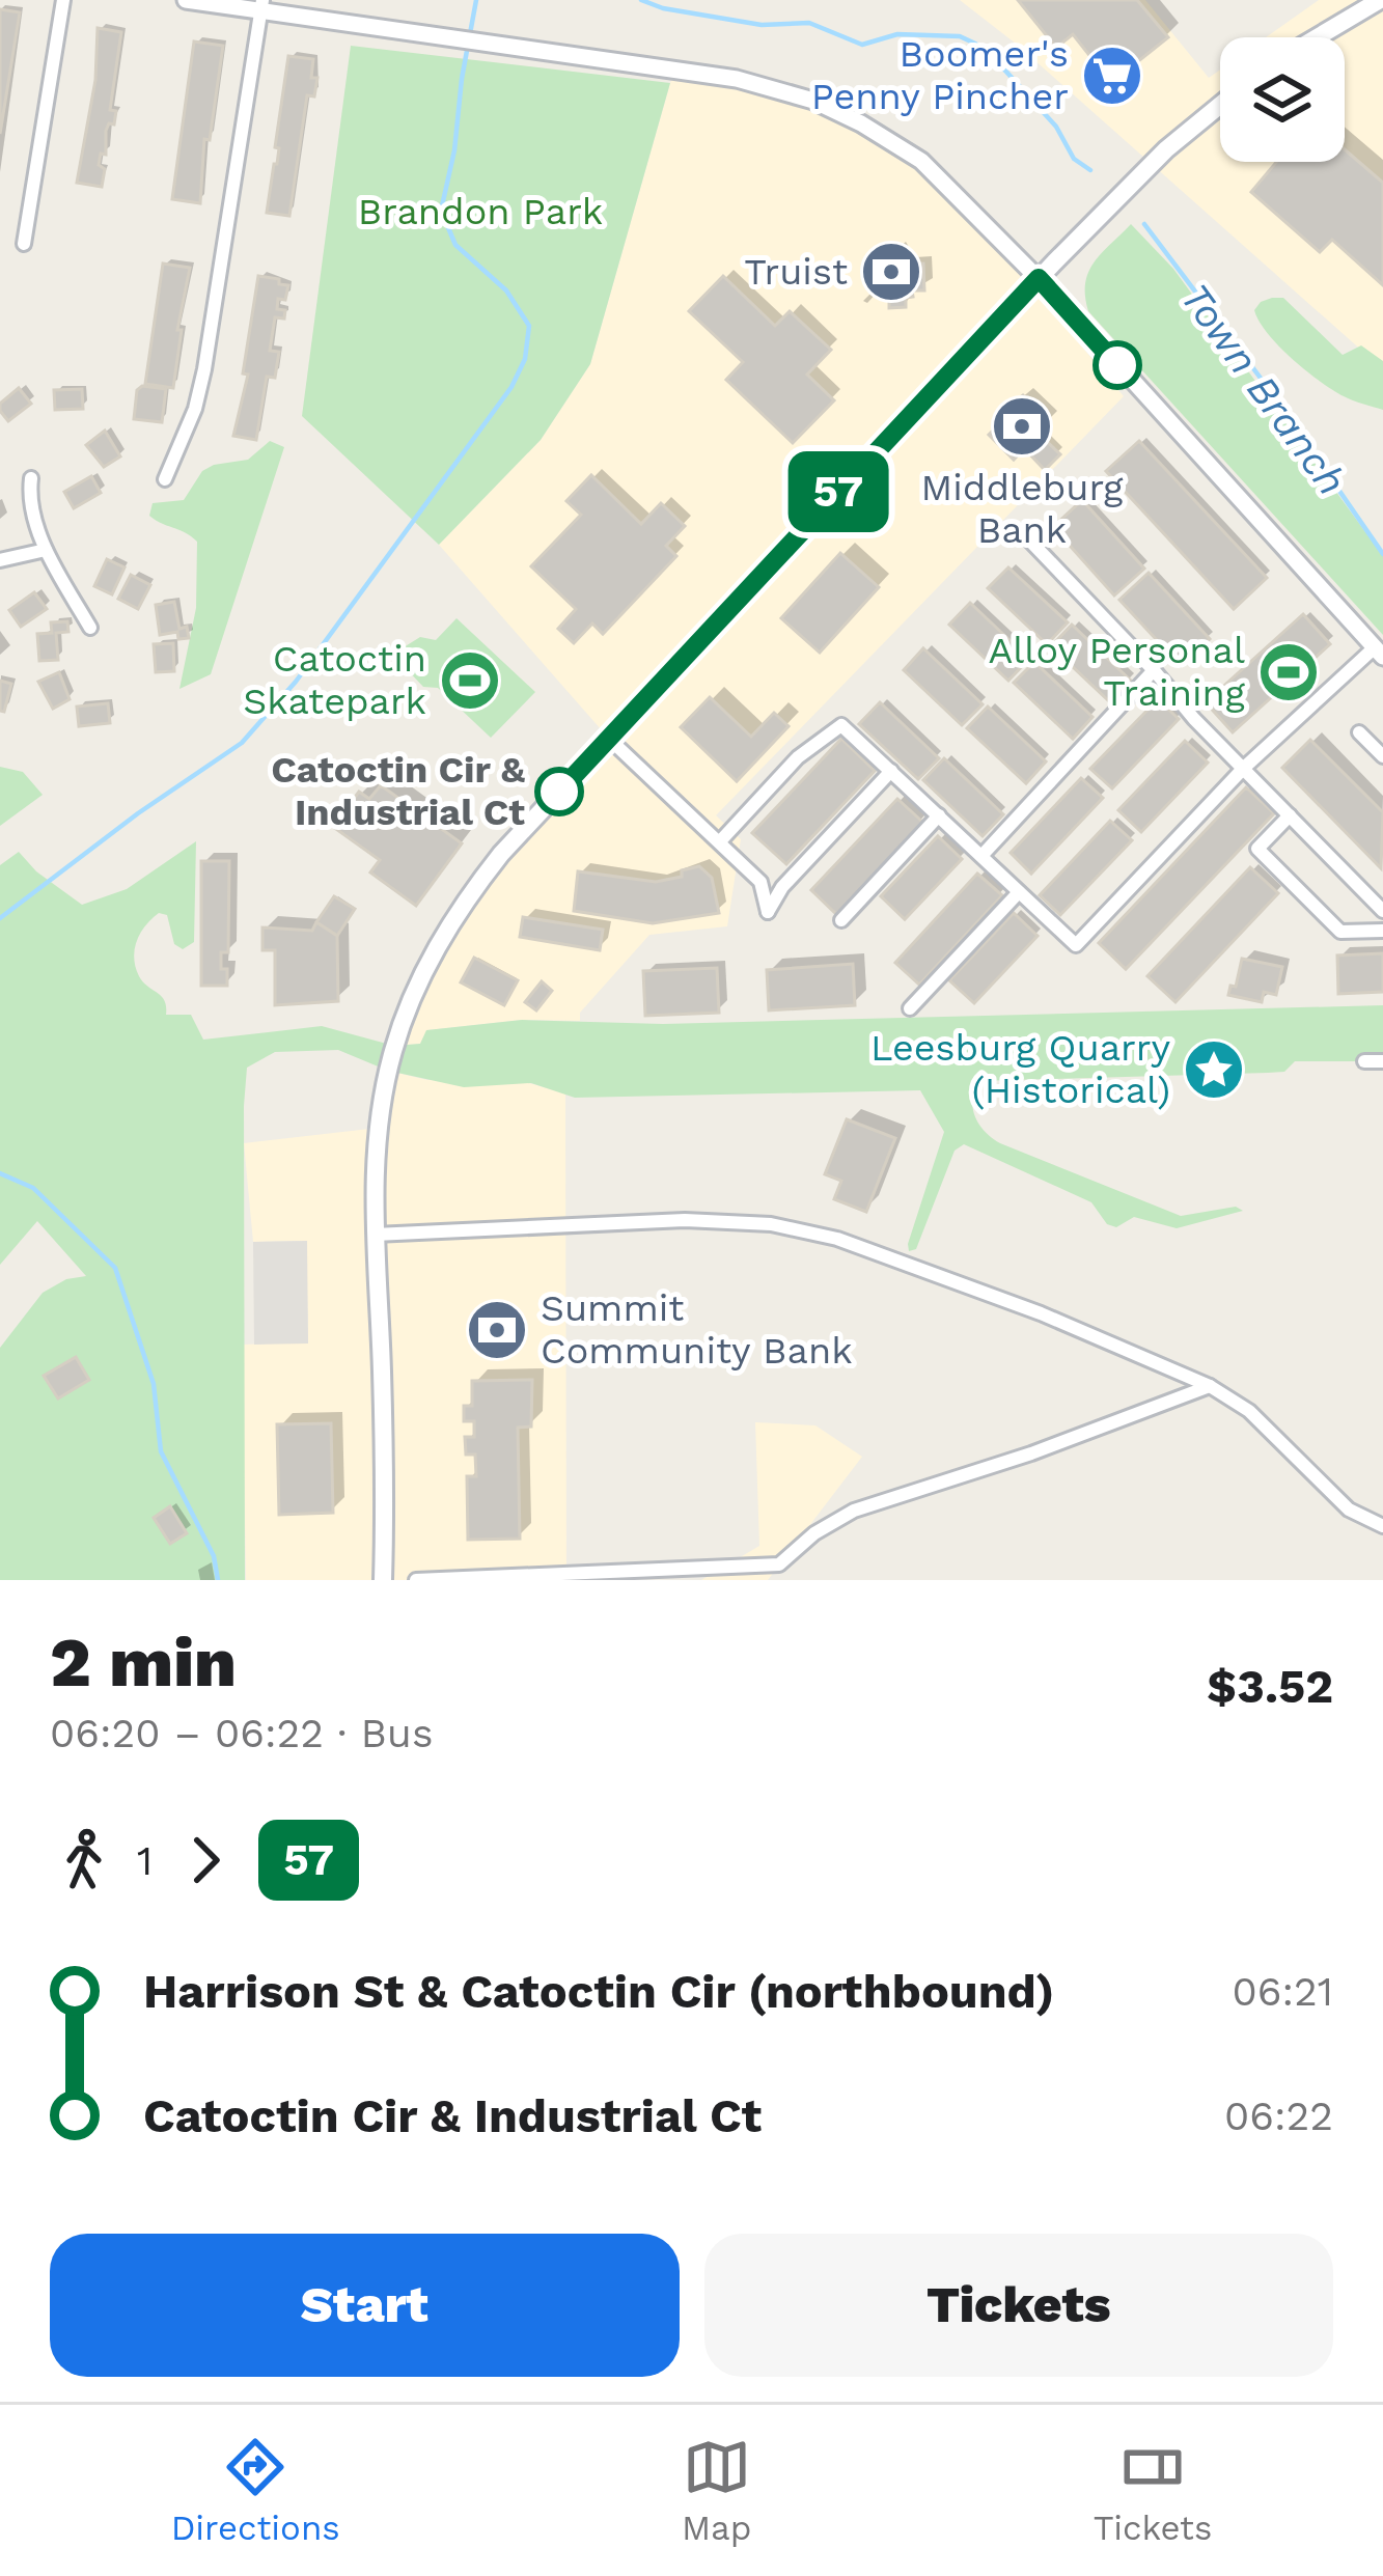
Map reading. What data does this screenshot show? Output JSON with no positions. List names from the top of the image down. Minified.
{"water":["Town Branch"],"parks":["Brandon Park"],"places":{"supermarket":["Boomer's Penny Pincher"],"bank":["Truist","Middleburg Bank","Summit Community Bank"],"sports":["Alloy Personal Training","Catoctin Skatepark"],"other":["Catoctin Cir & Industrial Ct"],"place":["Leesburg Quarry (Historical)"]},"lines":["bus line 57"],"page":{"on_map":"57","heading":["2 min","06:20 – 06:22 · Bus","$3.52"],"legs":["1","57"],"list":[{"name":"Harrison St & Catoctin Cir (northbound)","value":"06:21"},{"name":"Catoctin Cir & Industrial Ct","value":"06:22"}],"buttons":["Start","Tickets"],"tabs":["Directions","Map","Tickets"]}}
